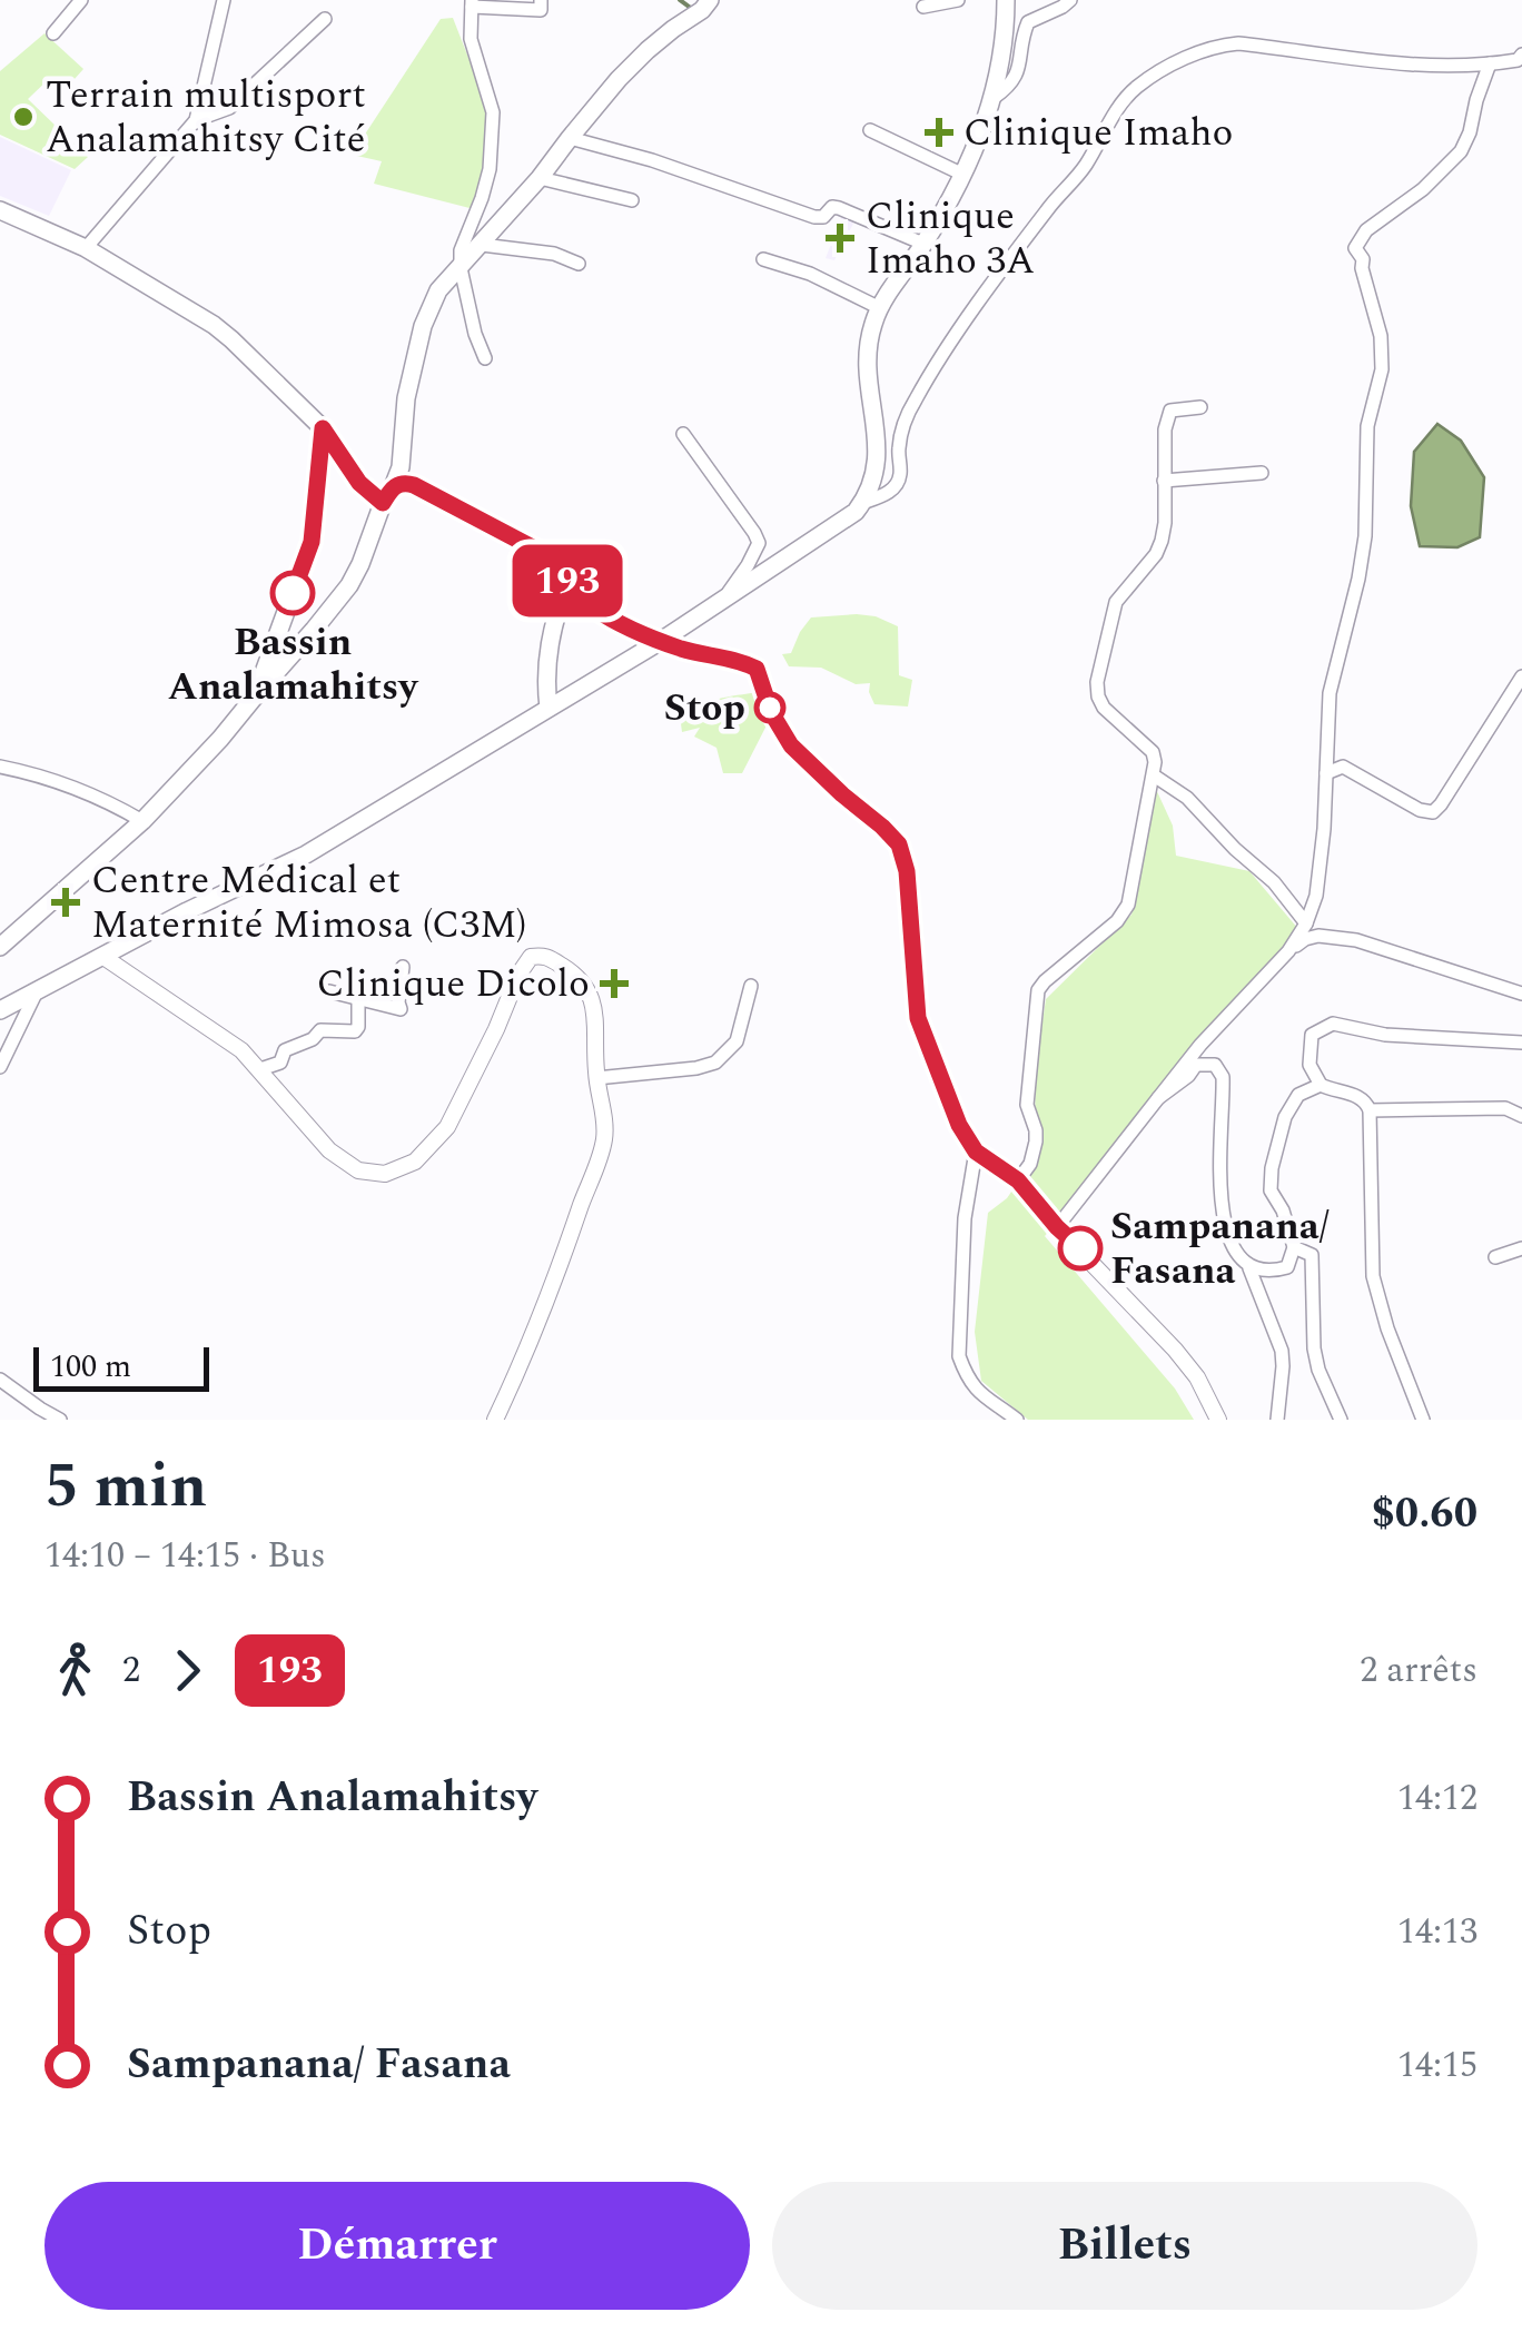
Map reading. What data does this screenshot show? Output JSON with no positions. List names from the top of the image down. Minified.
{"places":{"other":["Terrain multisport Analamahitsy Cité","Bassin Analamahitsy","Stop","Sampanana/ Fasana"],"health":["Clinique Imaho","Clinique Imaho 3A","Centre Médical et Maternité Mimosa (C3M)","Clinique Dicolo"]},"lines":["bus line 193"],"scale_bar":"100 m","page":{"on_map":"193","scale":"100 m","heading":["5 min","14:10 – 14:15 · Bus","$0.60"],"legs":["2","193","2 arrêts"],"list":[{"name":"Bassin Analamahitsy","value":"14:12"},{"name":"Stop","value":"14:13"},{"name":"Sampanana/ Fasana","value":"14:15"}],"buttons":["Démarrer","Billets"]}}
